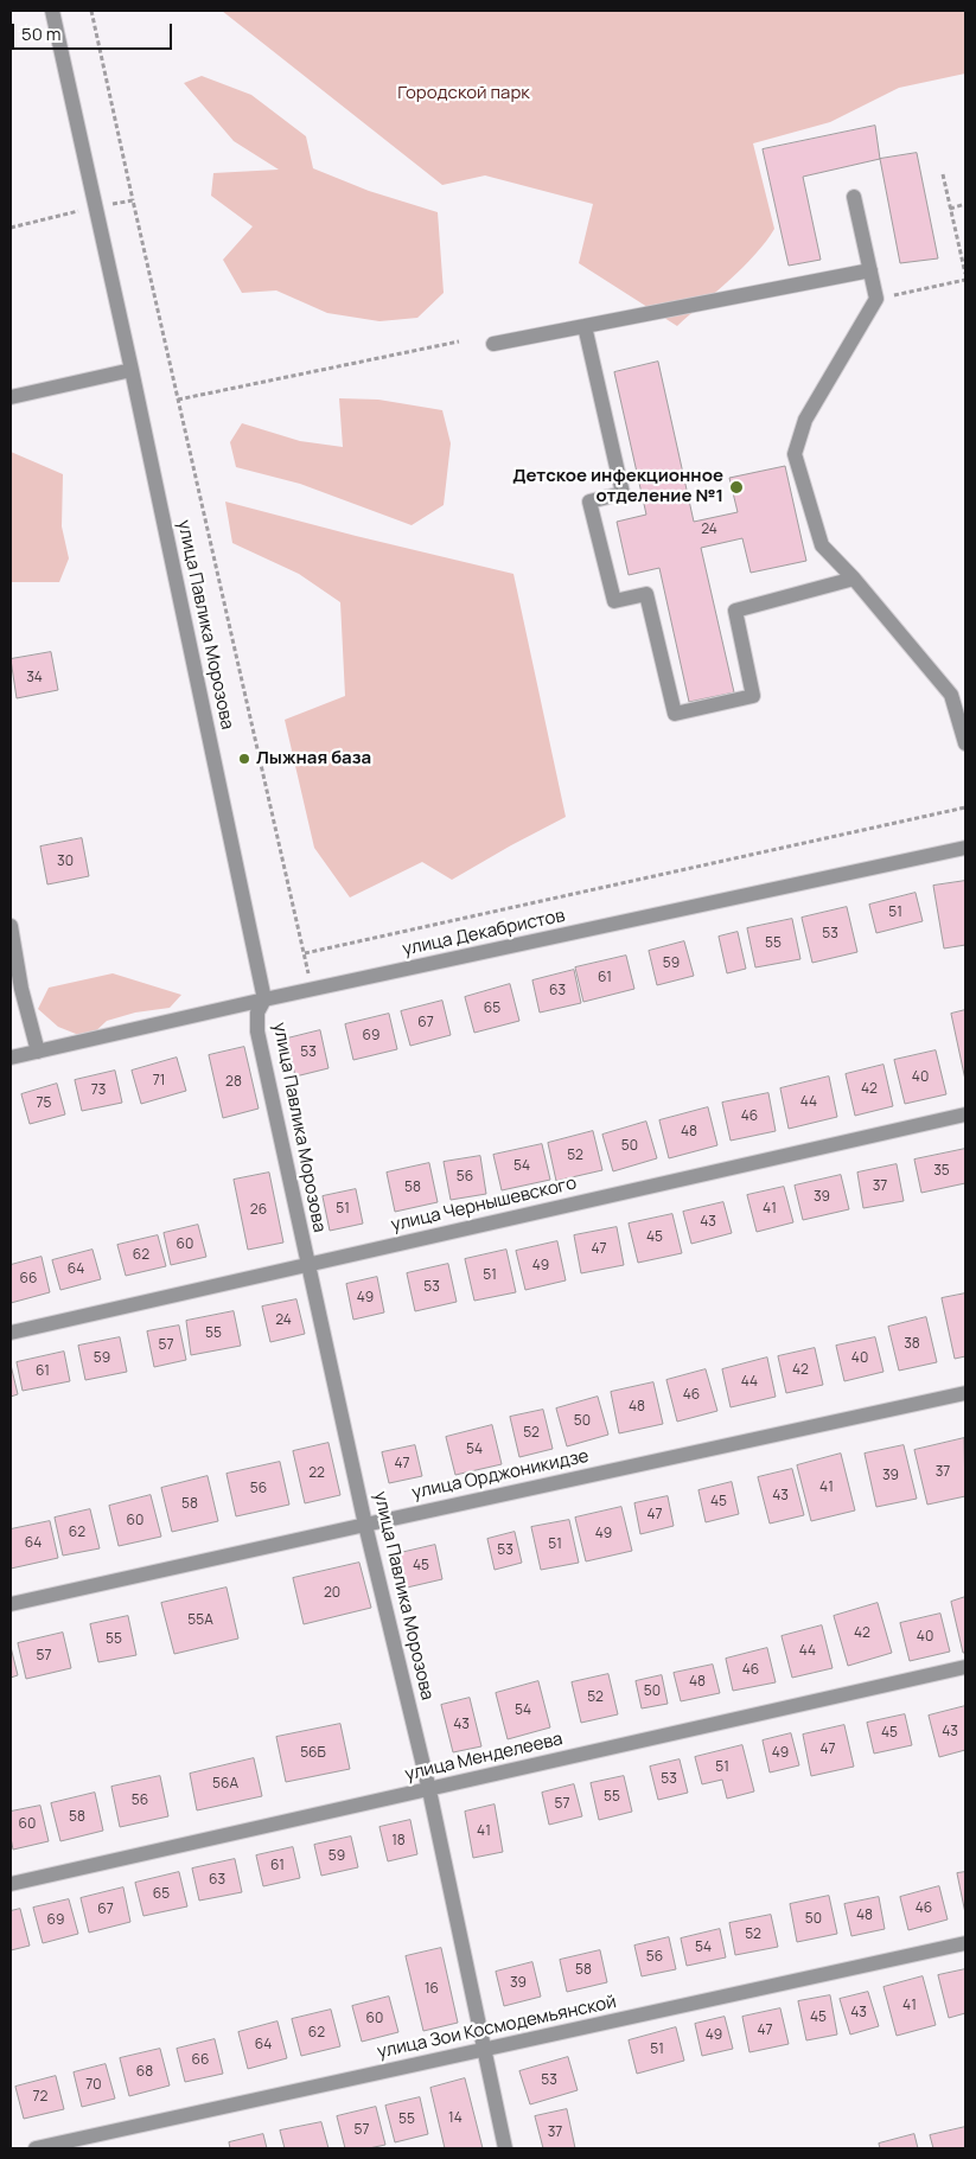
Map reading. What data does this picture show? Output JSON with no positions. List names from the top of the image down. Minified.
{"streets":{"street":["улица Павлика Морозова","улица Декабристов","улица Чернышевского","улица Орджоникидзе","улица Менделеева","улица Зои Космодемьянской"]},"crossings":[["улица Павлика Морозова","улица Декабристов"],["улица Павлика Морозова","улица Чернышевского"],["улица Павлика Морозова","улица Орджоникидзе"],["улица Павлика Морозова","улица Менделеева"],["улица Павлика Морозова","улица Зои Космодемьянской"]],"parks":["Городской парк"],"places":["Детское инфекционное отделение №1","Лыжная база"],"house_numbers":["24","34","30","51","53","55","59","61","63","65","67","69","53","40","71","28","42","73","44","75","46","48","50","52","54","35","56","37","58","39","51","41","26","43","45","60","47","62","49","64","51","66","53","49","24","55","38","57","59","40","42","61","44","46","48","50","52","54","47","37","22","39","41","56","43","45","58","47","60","62","49","64","51","53","45","20","55А","42","40","55","44","57","46","48","50","52","54","43","43","45","47","56Б","49","51","53","56А","55","56","57","58","60","41","18","59","61","63","65","46","67","48","50","69","52","54","56","58","39","16","41","43","45","60","47","62","49","64","51","66","68","53","70","72","14","55","57","37"],"scale_bar":"50 m"}
